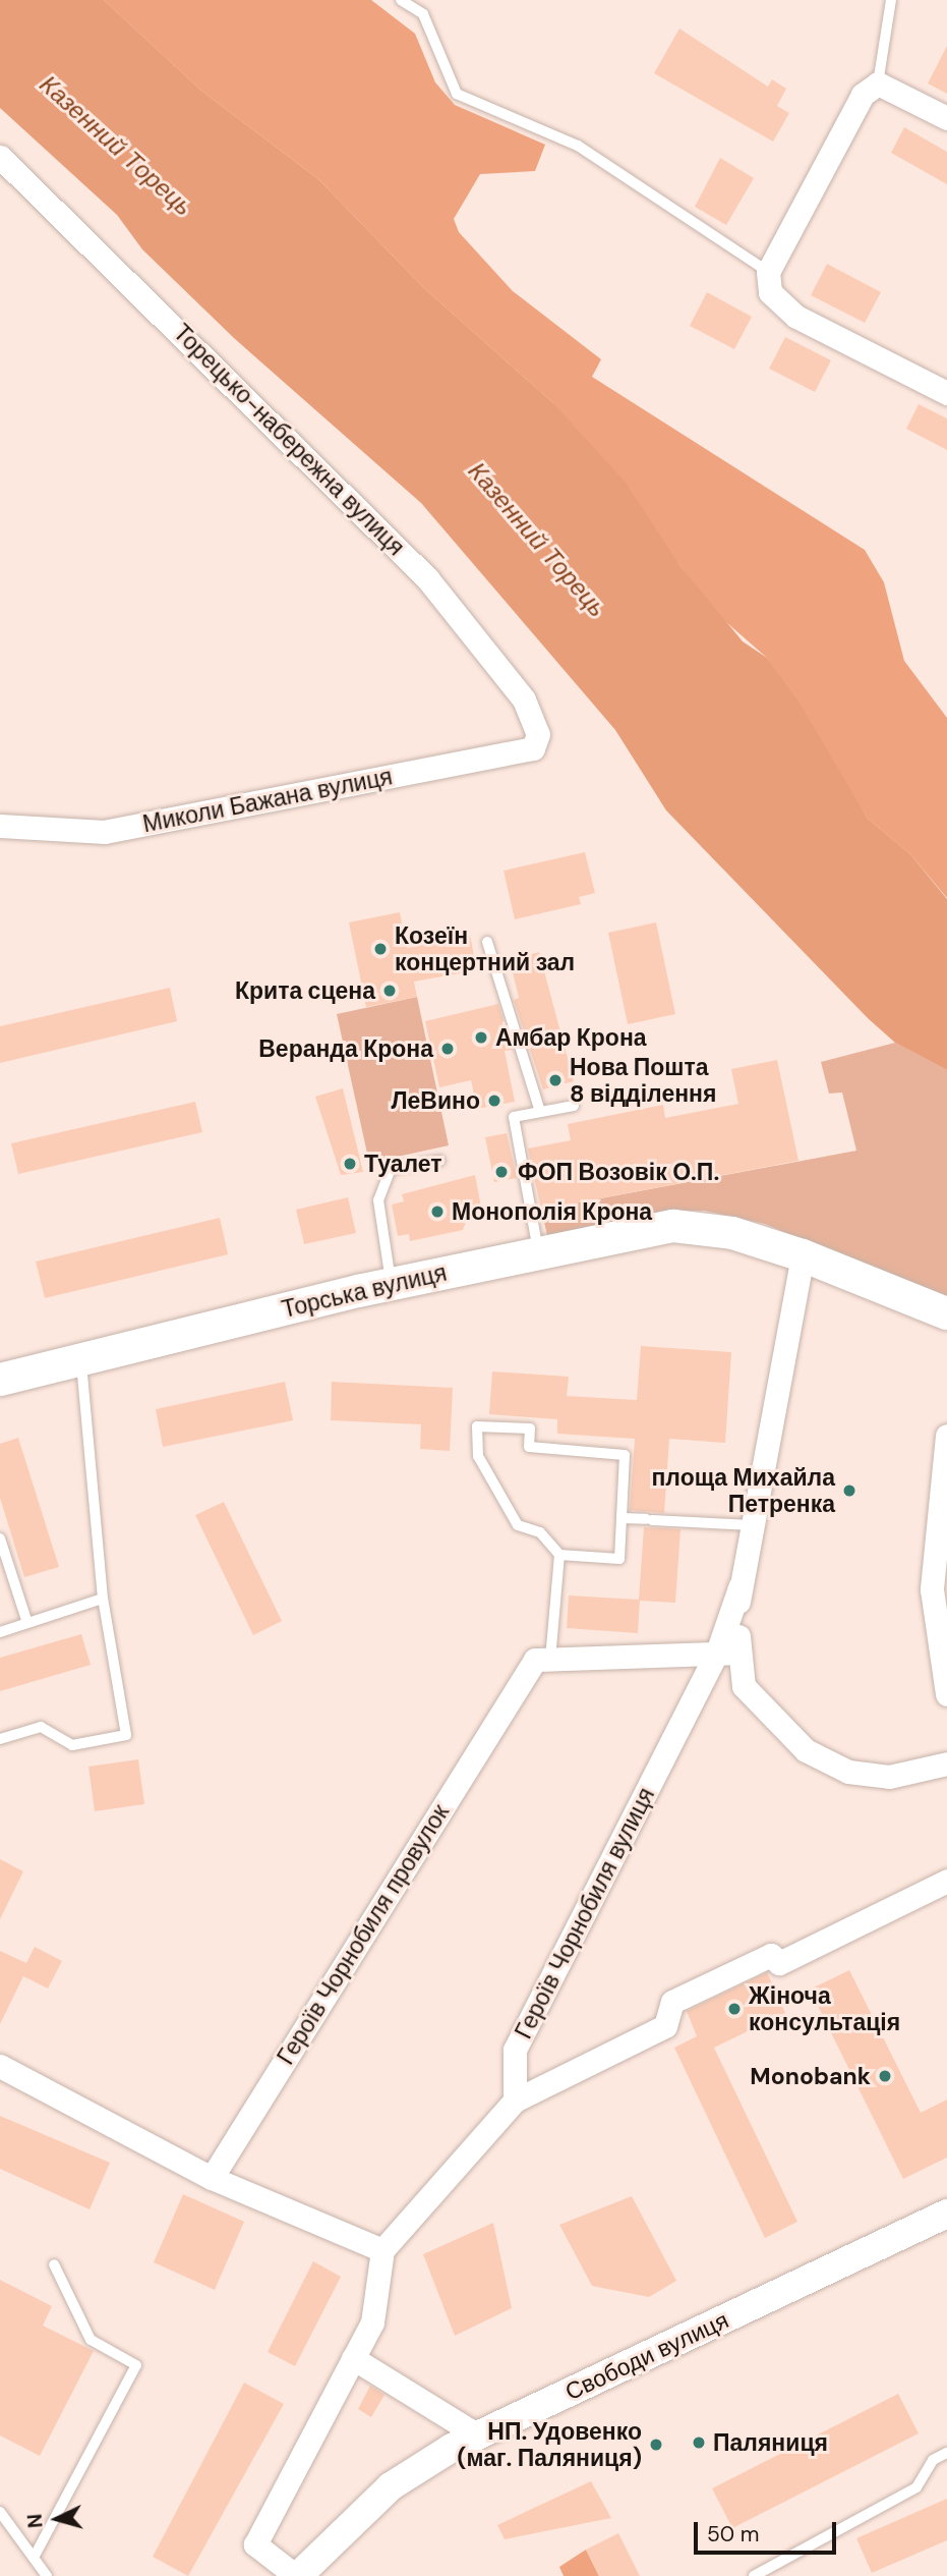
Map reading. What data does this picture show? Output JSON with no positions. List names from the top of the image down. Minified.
{"streets":{"main road":["Торська вулиця"],"street":["Торецько-набережна вулиця","Миколи Бажана вулиця","Героїв Чорнобиля вулиця","Героїв Чорнобиля провулок","Свободи вулиця"]},"crossings":[["Торецько-набережна вулиця","Миколи Бажана вулиця"]],"water":["Казенний Торець"],"places":["Козеїн концертний зал","Крита сцена","Амбар Крона","Веранда Крона","Нова Пошта 8 відділення","ЛеВино","Туалет","ФОП Возовік О.П.","Монополія Крона","площа Михайла Петренка","Жіноча консультація","Monobank","Паляниця","НП. Удовенко (маг. Паляниця)"],"scale_bar":"50 m","north":"left"}
